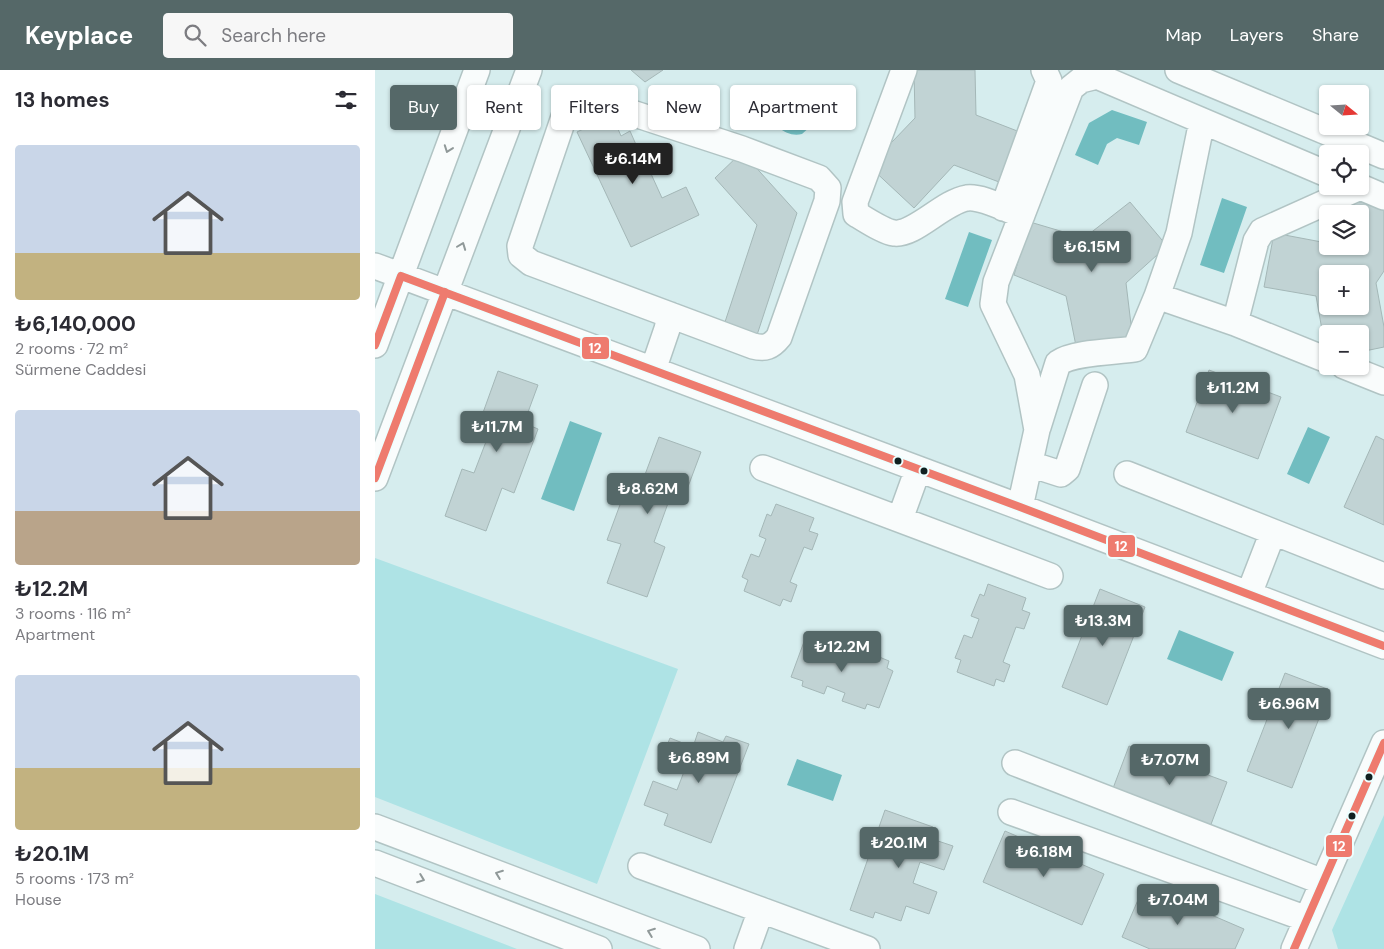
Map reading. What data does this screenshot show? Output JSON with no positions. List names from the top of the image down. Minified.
{"lines":["transit line 12"],"north":"right","page":{"header":"Keyplace","search":"Search here","nav":["Map","Layers","Share"],"heading":"13 homes","map_buttons":["+","−"],"chip":["Buy","Rent","Filters","New","Apartment"],"list":[{"name":"₺6,140,000","note":"2 rooms · 72 m² · Sürmene Caddesi"},{"name":"₺12.2M","note":"3 rooms · 116 m² · Apartment"},{"name":"₺20.1M","note":"5 rooms · 173 m² · House"}],"price":["₺6.14M","₺6.15M","₺11.2M","₺11.7M","₺8.62M","₺13.3M","₺12.2M","₺6.96M","₺6.89M","₺7.07M","₺20.1M","₺6.18M","₺7.04M"]}}
